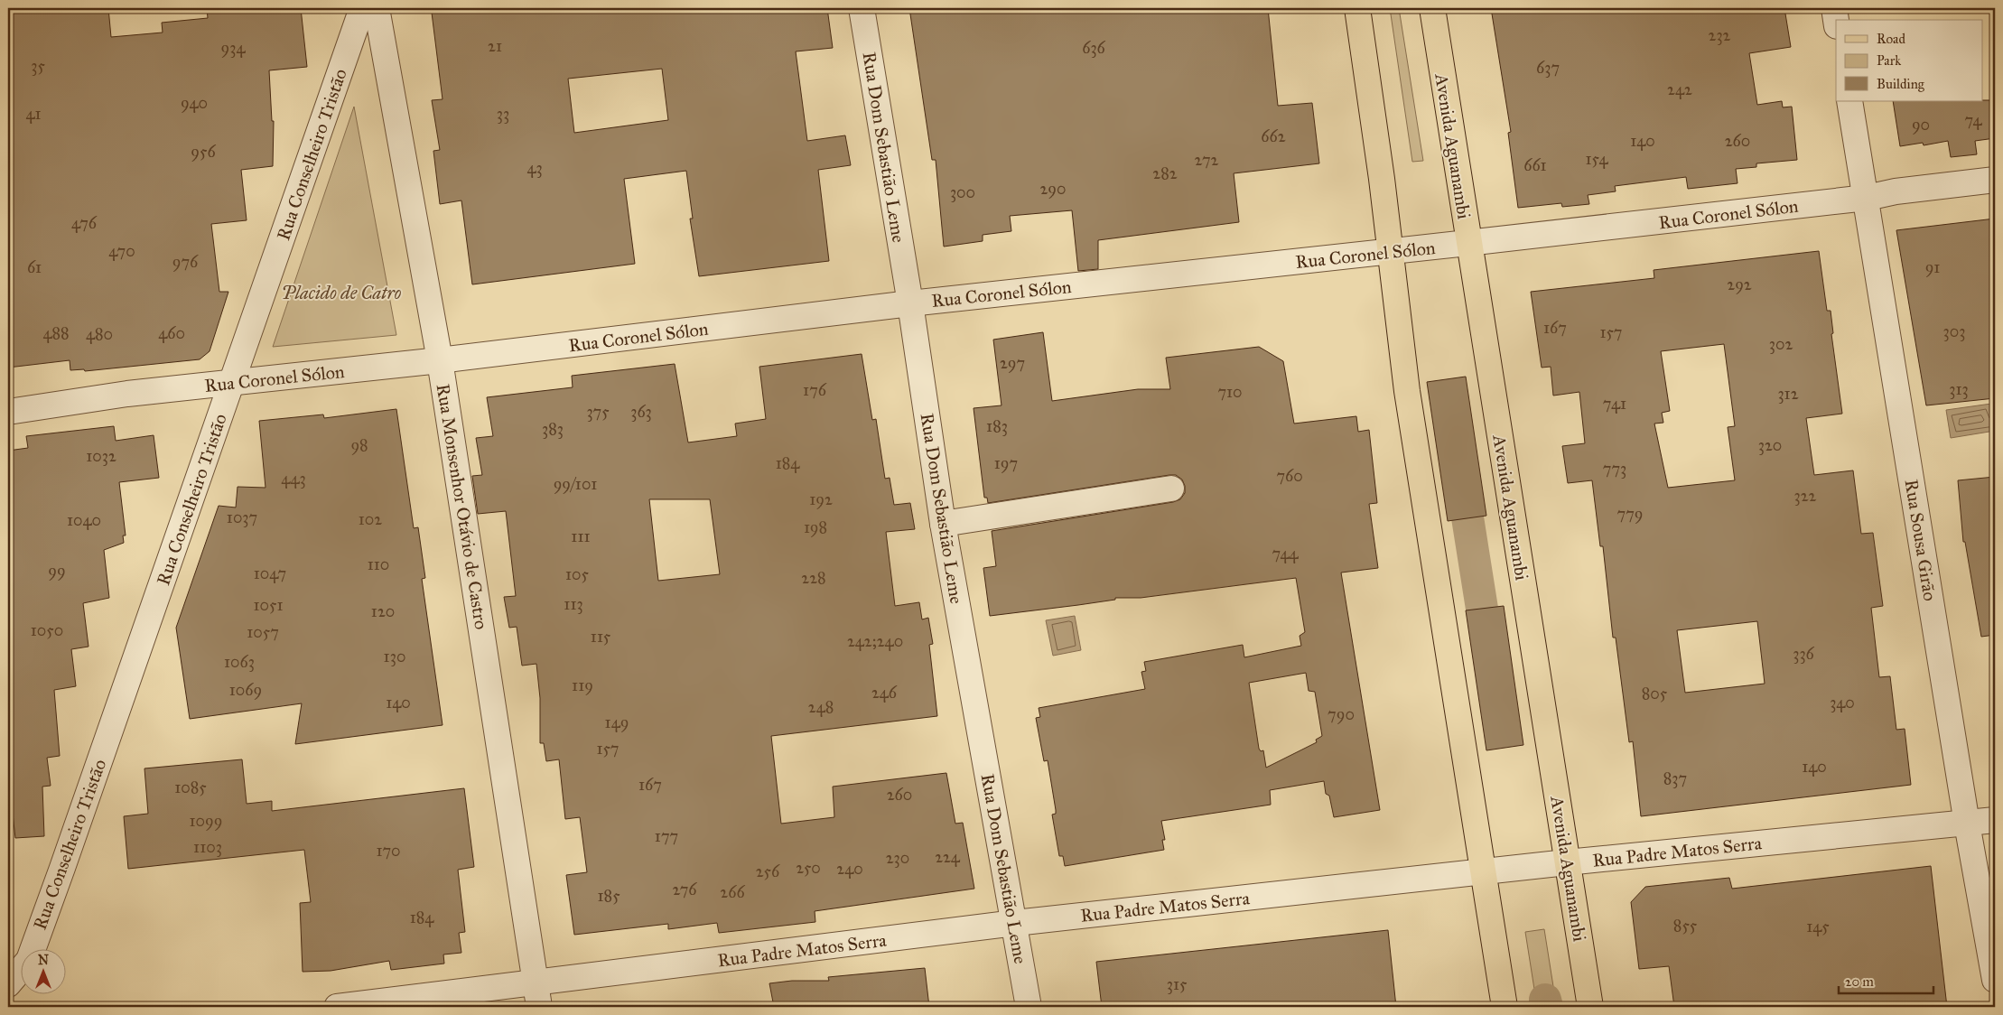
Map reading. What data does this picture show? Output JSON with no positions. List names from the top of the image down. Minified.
{"streets":{"main road":["Avenida Aguanambi"],"street":["Rua Dom Sebastião Leme","Rua Conselheiro Tristão","Rua Coronel Sólon","Rua Monsenhor Otávio de Castro","Rua Sousa Girão","Rua Padre Matos Serra"]},"crossings":[["Avenida Aguanambi","Rua Coronel Sólon"],["Avenida Aguanambi","Rua Padre Matos Serra"],["Rua Dom Sebastião Leme","Rua Coronel Sólon"],["Rua Dom Sebastião Leme","Rua Padre Matos Serra"],["Rua Conselheiro Tristão","Rua Coronel Sólon"],["Rua Coronel Sólon","Rua Monsenhor Otávio de Castro"],["Rua Coronel Sólon","Rua Sousa Girão"],["Rua Monsenhor Otávio de Castro","Rua Padre Matos Serra"],["Rua Sousa Girão","Rua Padre Matos Serra"]],"parks":["Placido de Catro"],"house_numbers":["232","21","934","636","35","637","242","940","41","33","74","90","662","140","260","956","154","272","661","43","282","290","300","476","470","976","61","91","292","167","303","157","488","460","480","302","297","313","176","710","312","741","375","363","183","383","98","320","1032","184","197","773","760","443","99/101","322","192","779","1037","102","1040","198","111","744","110","99","1047","105","228","113","1051","120","1050","1057","115","242;240","336","130","1063","119","1069","246","805","140","340","248","790","149","157","140","837","167","1085","260","1099","177","1103","170","224","230","250","240","256","276","266","185","184","855","145","315"],"legend":["Road","Park","Building"],"scale_bar":"20 m","north":"top"}
